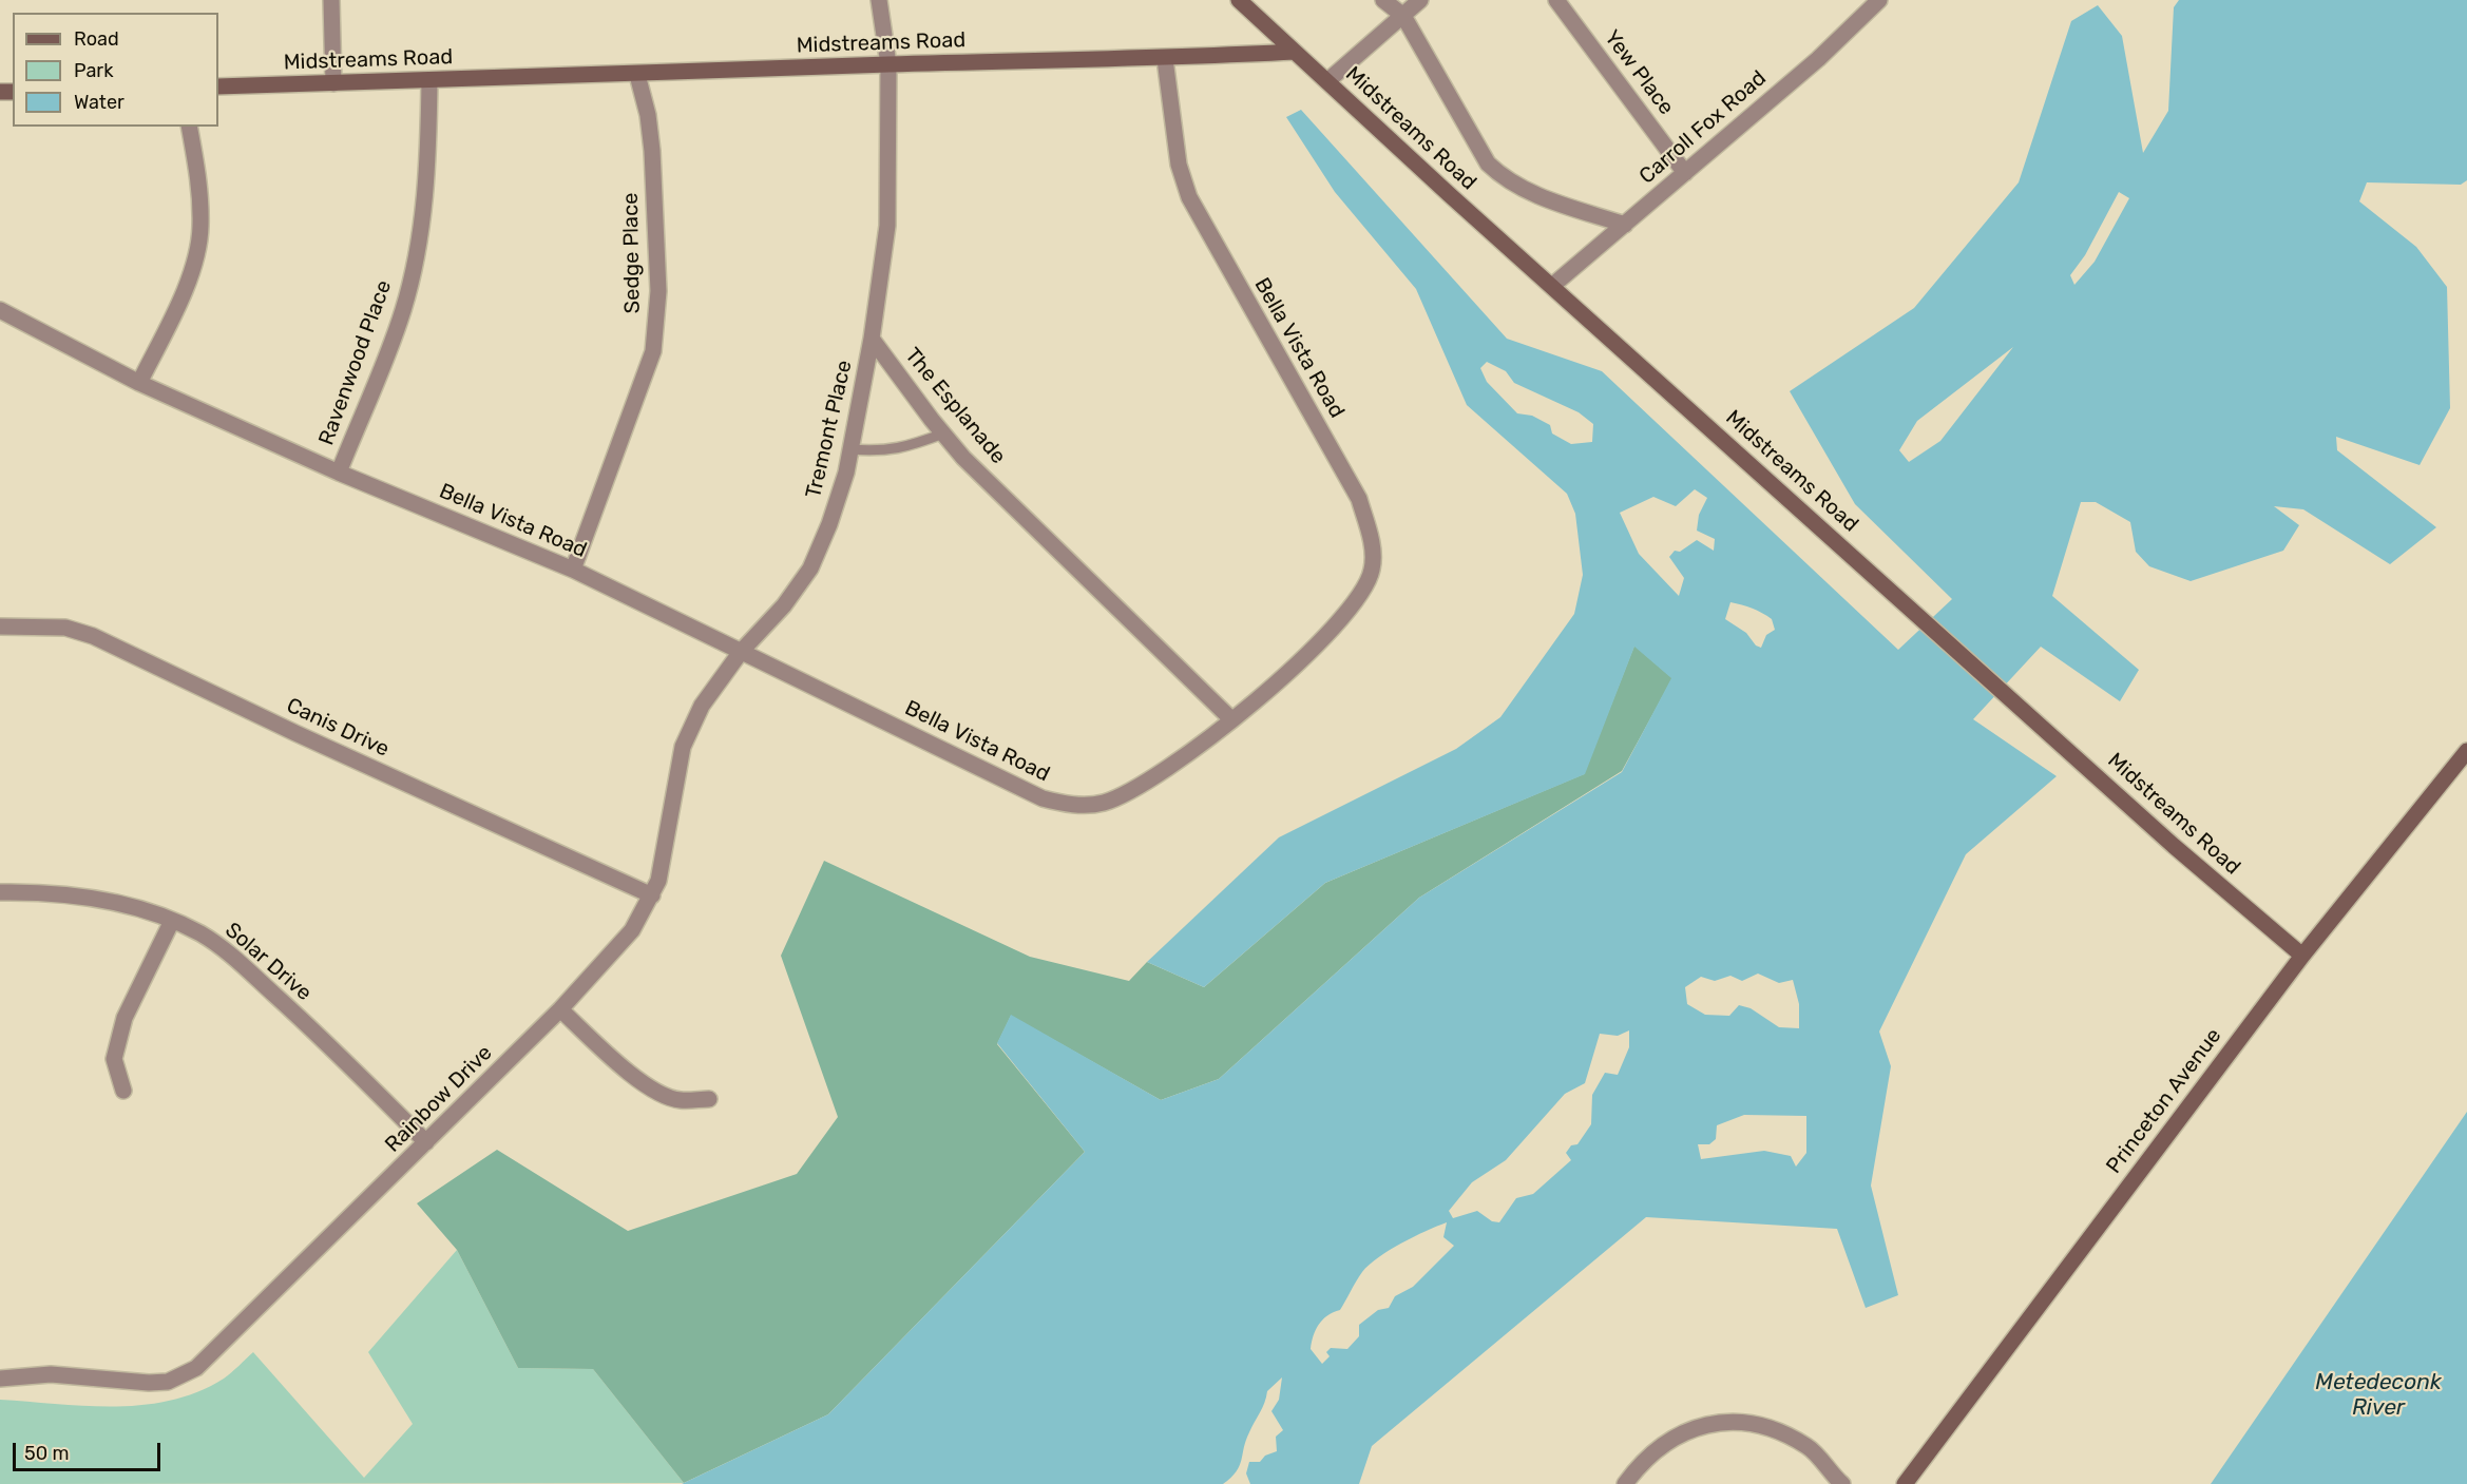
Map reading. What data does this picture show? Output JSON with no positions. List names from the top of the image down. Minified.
{"streets":{"street":["Midstreams Road","Yew Place","Carroll Fox Road","Sedge Place","Bella Vista Road","Ravenwood Place","The Esplanade","Tremont Place","Canis Drive","Solar Drive","Rainbow Drive","Princeton Avenue"]},"crossings":[["Midstreams Road","Carroll Fox Road"],["Midstreams Road","Sedge Place"],["Midstreams Road","Bella Vista Road"],["Midstreams Road","Ravenwood Place"],["Midstreams Road","Princeton Avenue"],["Yew Place","Carroll Fox Road"],["Sedge Place","Bella Vista Road"],["Bella Vista Road","Ravenwood Place"],["Bella Vista Road","The Esplanade"],["Bella Vista Road","Tremont Place"],["Bella Vista Road","Rainbow Drive"],["The Esplanade","Tremont Place"],["Tremont Place","Rainbow Drive"],["Canis Drive","Rainbow Drive"],["Solar Drive","Rainbow Drive"]],"water":["Metedeconk River"],"legend":["Road","Park","Water"],"scale_bar":"50 m"}
